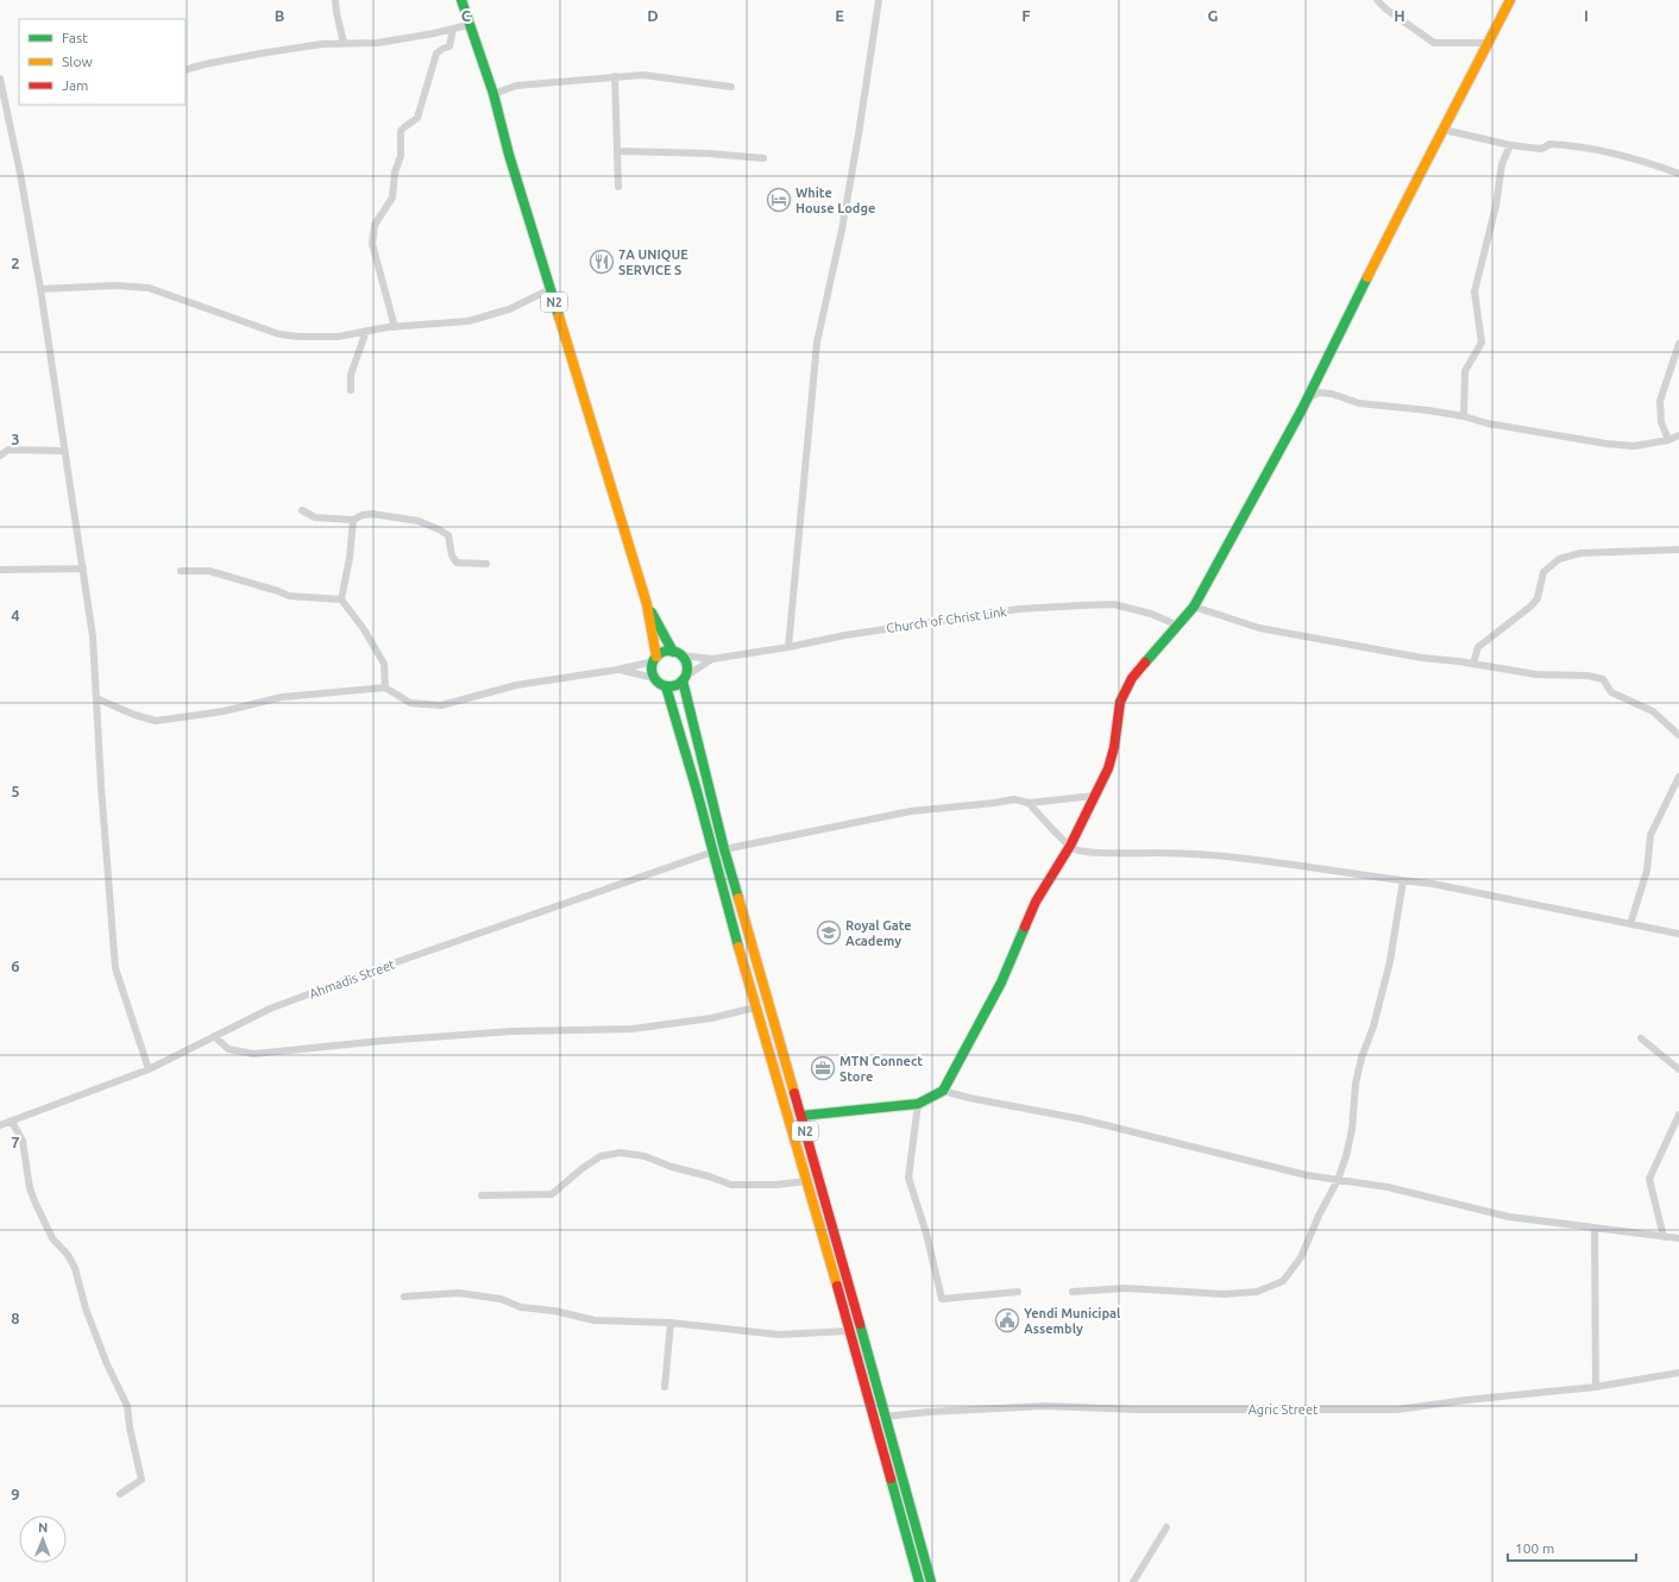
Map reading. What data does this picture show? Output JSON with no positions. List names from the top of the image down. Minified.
{"streets":{"main road":["N2"],"street":["Church of Christ Link","Ahmadis Street","Agric Street"]},"crossings":[["N2","Church of Christ Link"],["N2","Ahmadis Street"],["N2","Agric Street"]],"places":{"hotel":["White House Lodge"],"restaurant":["7A UNIQUE SERVICE S"],"school or university":["Royal Gate Academy"],"office":["MTN Connect Store"],"public building":["Yendi Municipal Assembly"]},"legend":["Fast","Slow","Jam"],"scale_bar":"100 m","north":"top","grid":{"columns":["B","C","D","E","F","G","H","I"],"rows":["2","3","4","5","6","7","8","9"]}}
